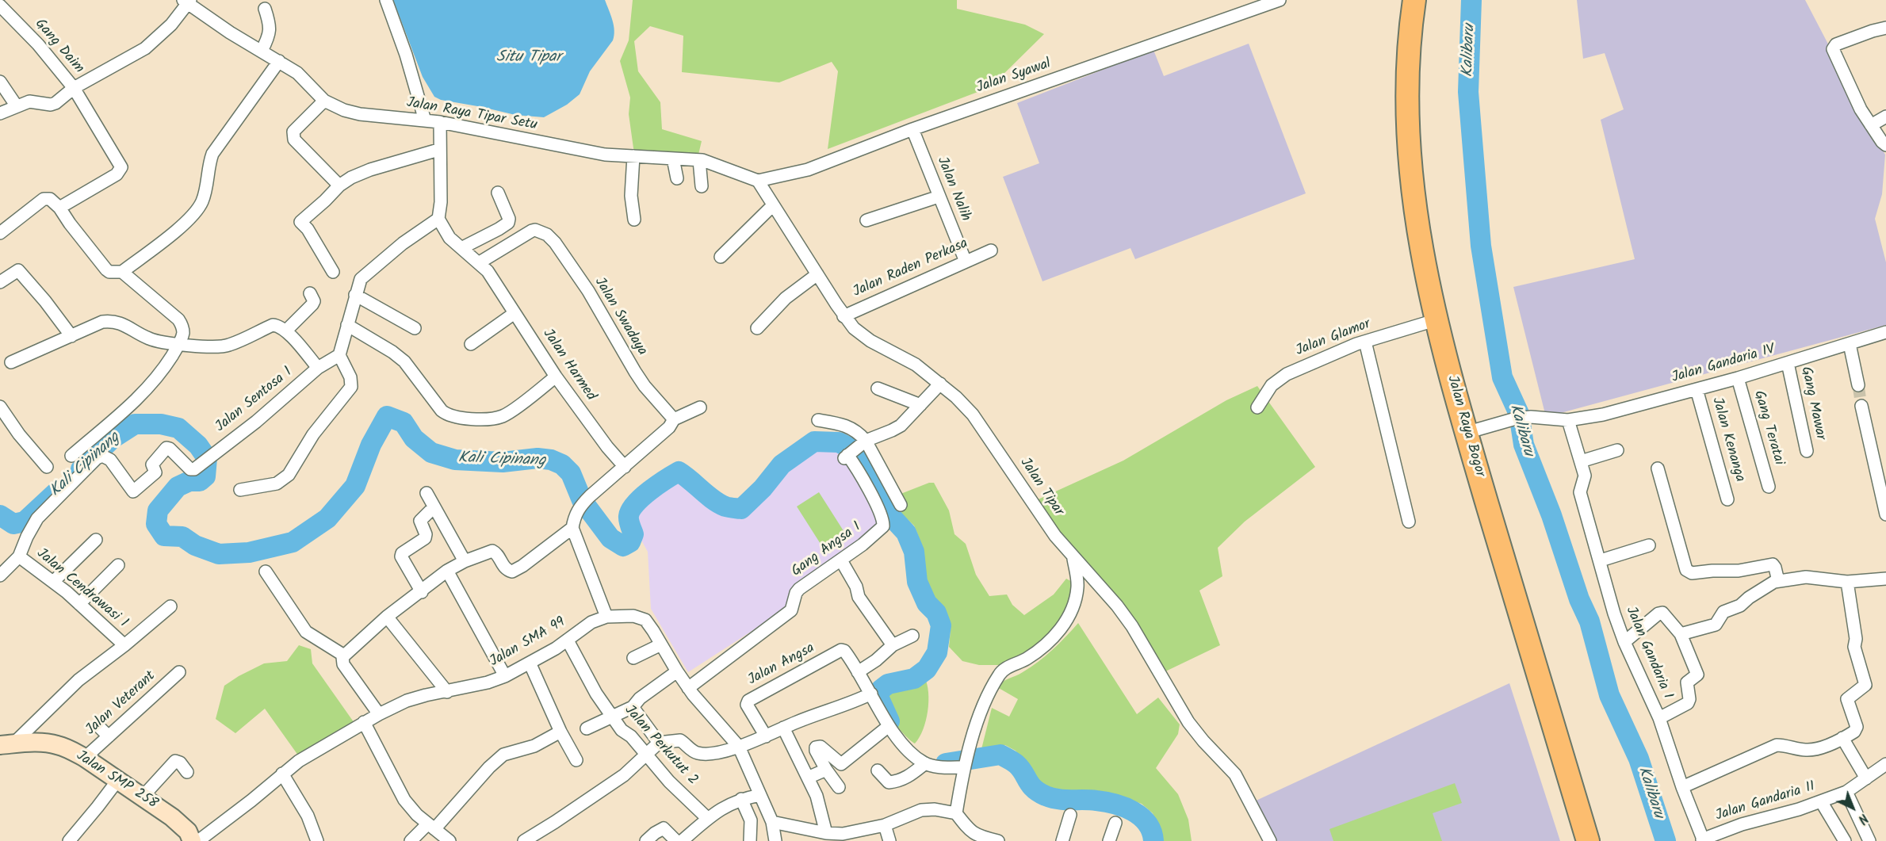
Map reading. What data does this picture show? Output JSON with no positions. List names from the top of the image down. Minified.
{"streets":{"highway":["Jalan Raya Bogor"],"street":["Gang Daim","Jalan Syawal","Jalan Raya Tipar Setu","Jalan Nalih","Jalan Raden Perkasa","Jalan Swadaya","Jalan Glamor","Jalan Gandaria IV","Jalan Harmed","Jalan Sentosa 1","Gang Mawar","Gang Teratai","Jalan Kenanga","Jalan Tipar","Gang Angsa I","Jalan Cendrawasi 1","Jalan SMA 99","Jalan Gandaria I","Jalan Angsa","Jalan Veterant","Jalan Perkutut 2","Jalan SMP 258","Jalan Gandaria II"]},"crossings":[["Jalan Syawal","Jalan Raya Tipar Setu"],["Jalan Syawal","Jalan Nalih"],["Jalan Syawal","Jalan Tipar"],["Jalan Raya Tipar Setu","Jalan Tipar"],["Jalan Nalih","Jalan Raden Perkasa"],["Jalan Raden Perkasa","Jalan Tipar"],["Jalan Swadaya","Jalan Harmed"],["Jalan Glamor","Jalan Raya Bogor"],["Jalan Gandaria IV","Gang Mawar"],["Jalan Gandaria IV","Jalan Raya Bogor"],["Jalan Gandaria IV","Gang Teratai"],["Jalan Gandaria IV","Jalan Kenanga"],["Jalan Gandaria IV","Jalan Gandaria I"],["Jalan Sentosa 1","Jalan Cendrawasi 1"],["Gang Angsa I","Jalan SMA 99"],["Jalan Cendrawasi 1","Jalan SMP 258"],["Jalan SMA 99","Jalan Perkutut 2"],["Jalan Gandaria I","Jalan Gandaria II"],["Jalan Veterant","Jalan SMP 258"]],"water":["Kalibaru","Situ Tipar","Kali Cipinang"],"north":"bottom right"}
